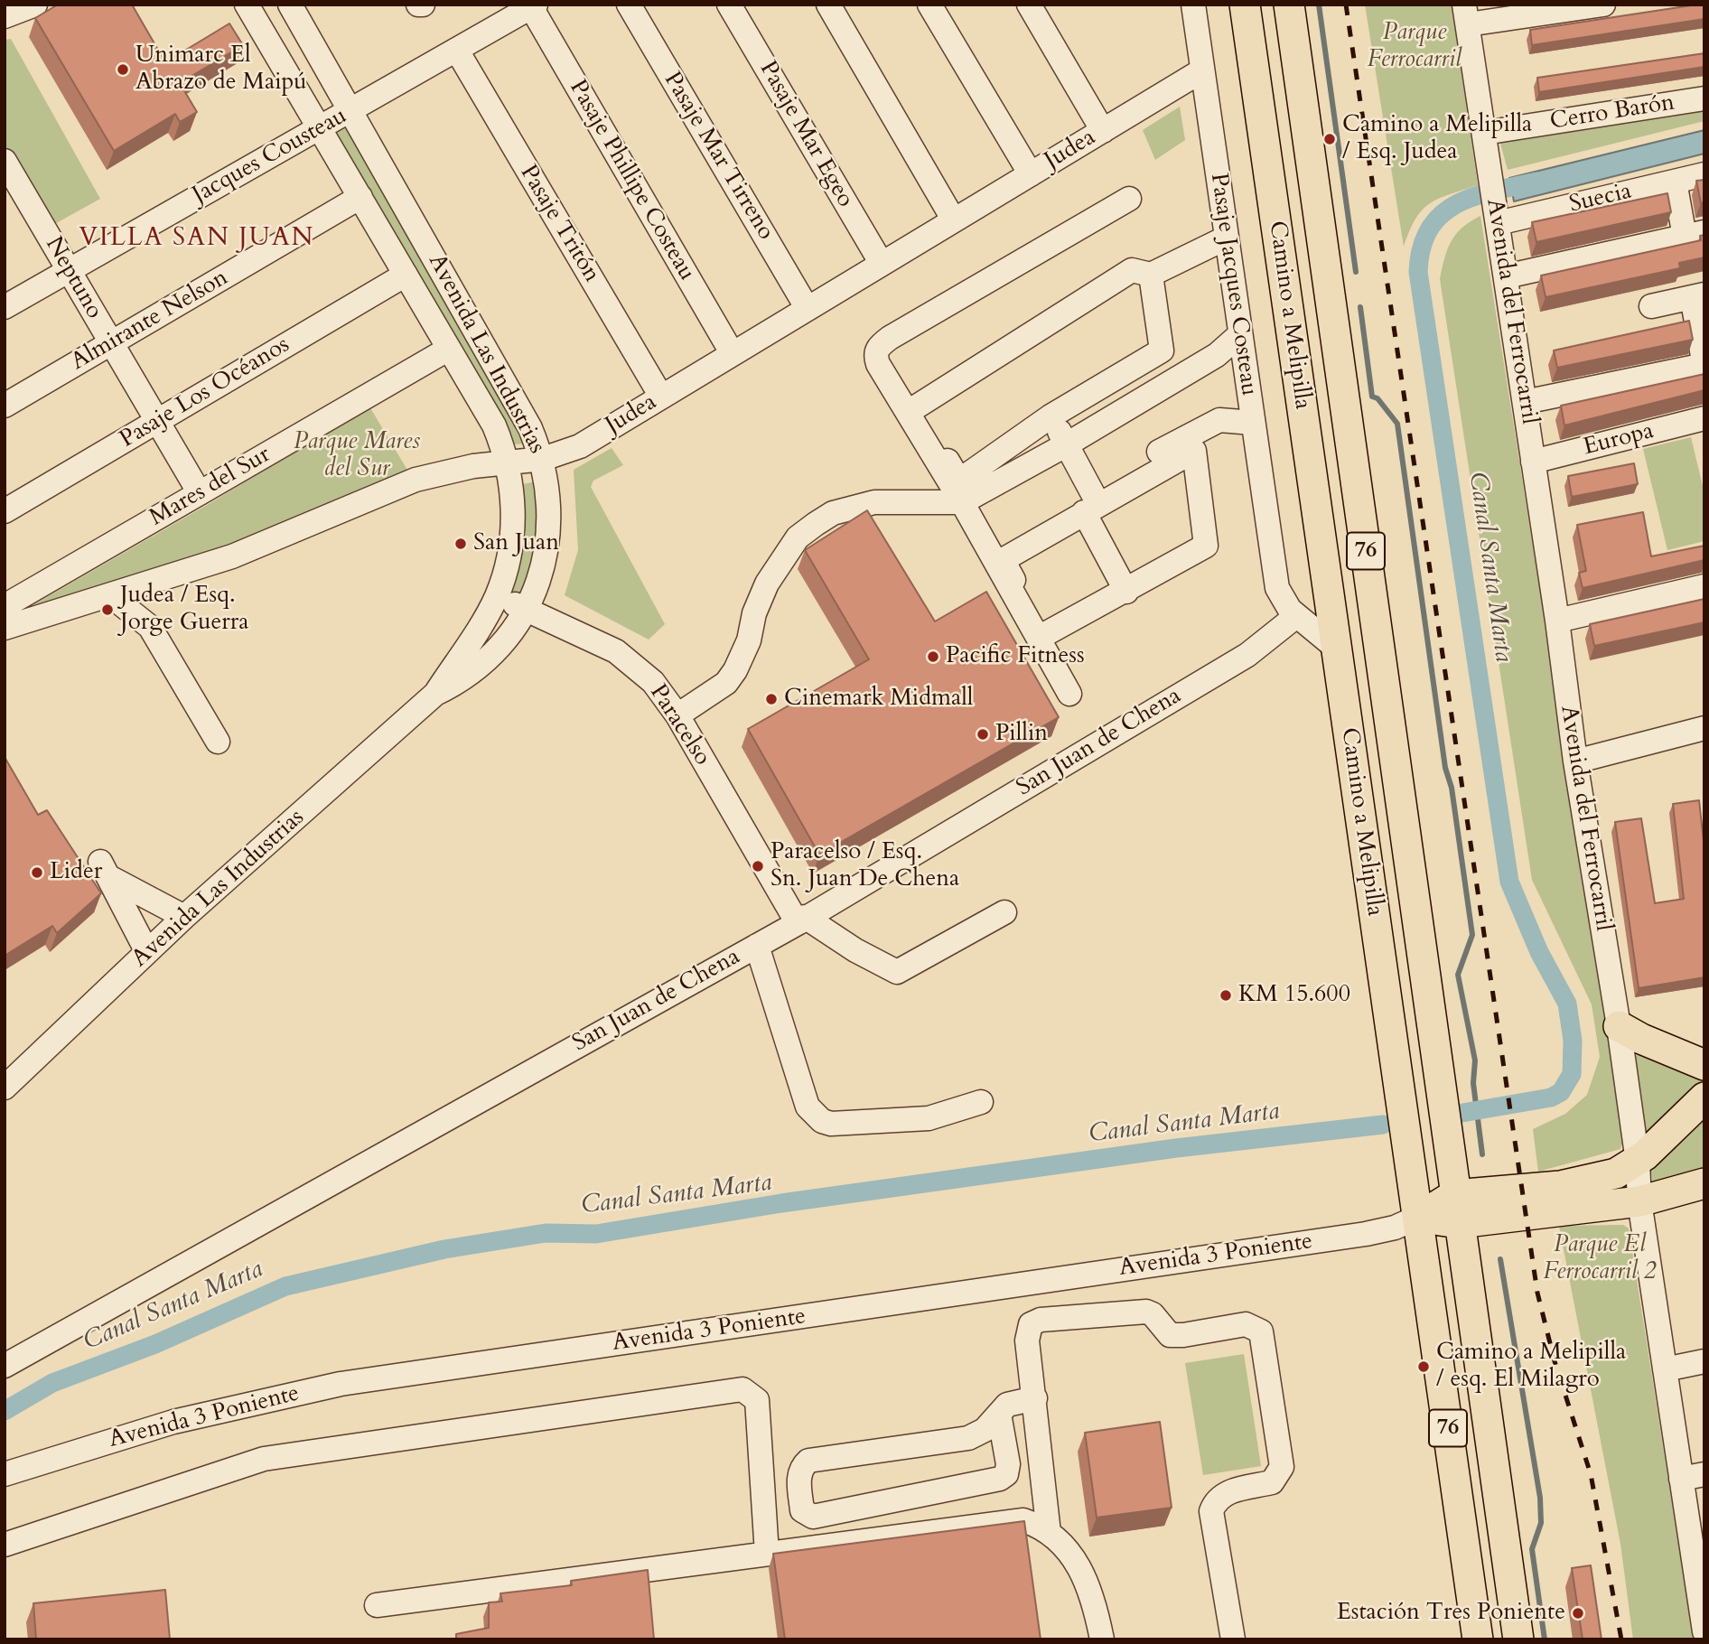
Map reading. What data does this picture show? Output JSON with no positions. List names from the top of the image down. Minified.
{"streets":{"main road":["Camino a Melipilla","76","Avenida 3 Poniente"],"street":["Cerro Barón","Pasaje Mar Egeo","Judea","Jacques Cousteau","Pasaje Mar Tirreno","Pasaje Phillipe Costeau","Suecia","Pasaje Tritón","Neptuno","Pasaje Jacques Costeau","Avenida del Ferrocarril","Almirante Nelson","Avenida Las Industrias","Pasaje Los Océanos","Europa","Mares del Sur","Paracelso","San Juan de Chena"]},"crossings":[["Cerro Barón","Avenida del Ferrocarril"],["Pasaje Mar Egeo","Judea"],["Judea","Pasaje Mar Tirreno"],["Judea","Pasaje Phillipe Costeau"],["Judea","Pasaje Tritón"],["Judea","Pasaje Jacques Costeau"],["Judea","Avenida Las Industrias"],["Jacques Cousteau","Pasaje Phillipe Costeau"],["Jacques Cousteau","Pasaje Tritón"],["Jacques Cousteau","Neptuno"],["Jacques Cousteau","Avenida Las Industrias"],["Suecia","Avenida del Ferrocarril"],["Neptuno","Almirante Nelson"],["Neptuno","Pasaje Los Océanos"],["Neptuno","Mares del Sur"],["Pasaje Jacques Costeau","San Juan de Chena"],["Avenida del Ferrocarril","Europa"],["Avenida del Ferrocarril","Avenida 3 Poniente"],["Camino a Melipilla","Avenida 3 Poniente"],["Almirante Nelson","Avenida Las Industrias"],["Avenida Las Industrias","Pasaje Los Océanos"],["Avenida Las Industrias","Mares del Sur"],["Avenida Las Industrias","Paracelso"],["Paracelso","San Juan de Chena"]],"districts":["VILLA SAN JUAN"],"water":["Canal Santa Marta"],"parks":["Parque Ferrocarril","Parque Mares del Sur","Parque El Ferrocarril 2"],"places":["Unimarc El Abrazo de Maipú","Camino a Melipilla / Esq. Judea","San Juan","Judea / Esq. Jorge Guerra","Pacific Fitness","Cinemark Midmall","Pillin","Paracelso / Esq. Sn. Juan De Chena","Lider","KM 15.600","Camino a Melipilla / esq. El Milagro","Estación Tres Poniente"]}
